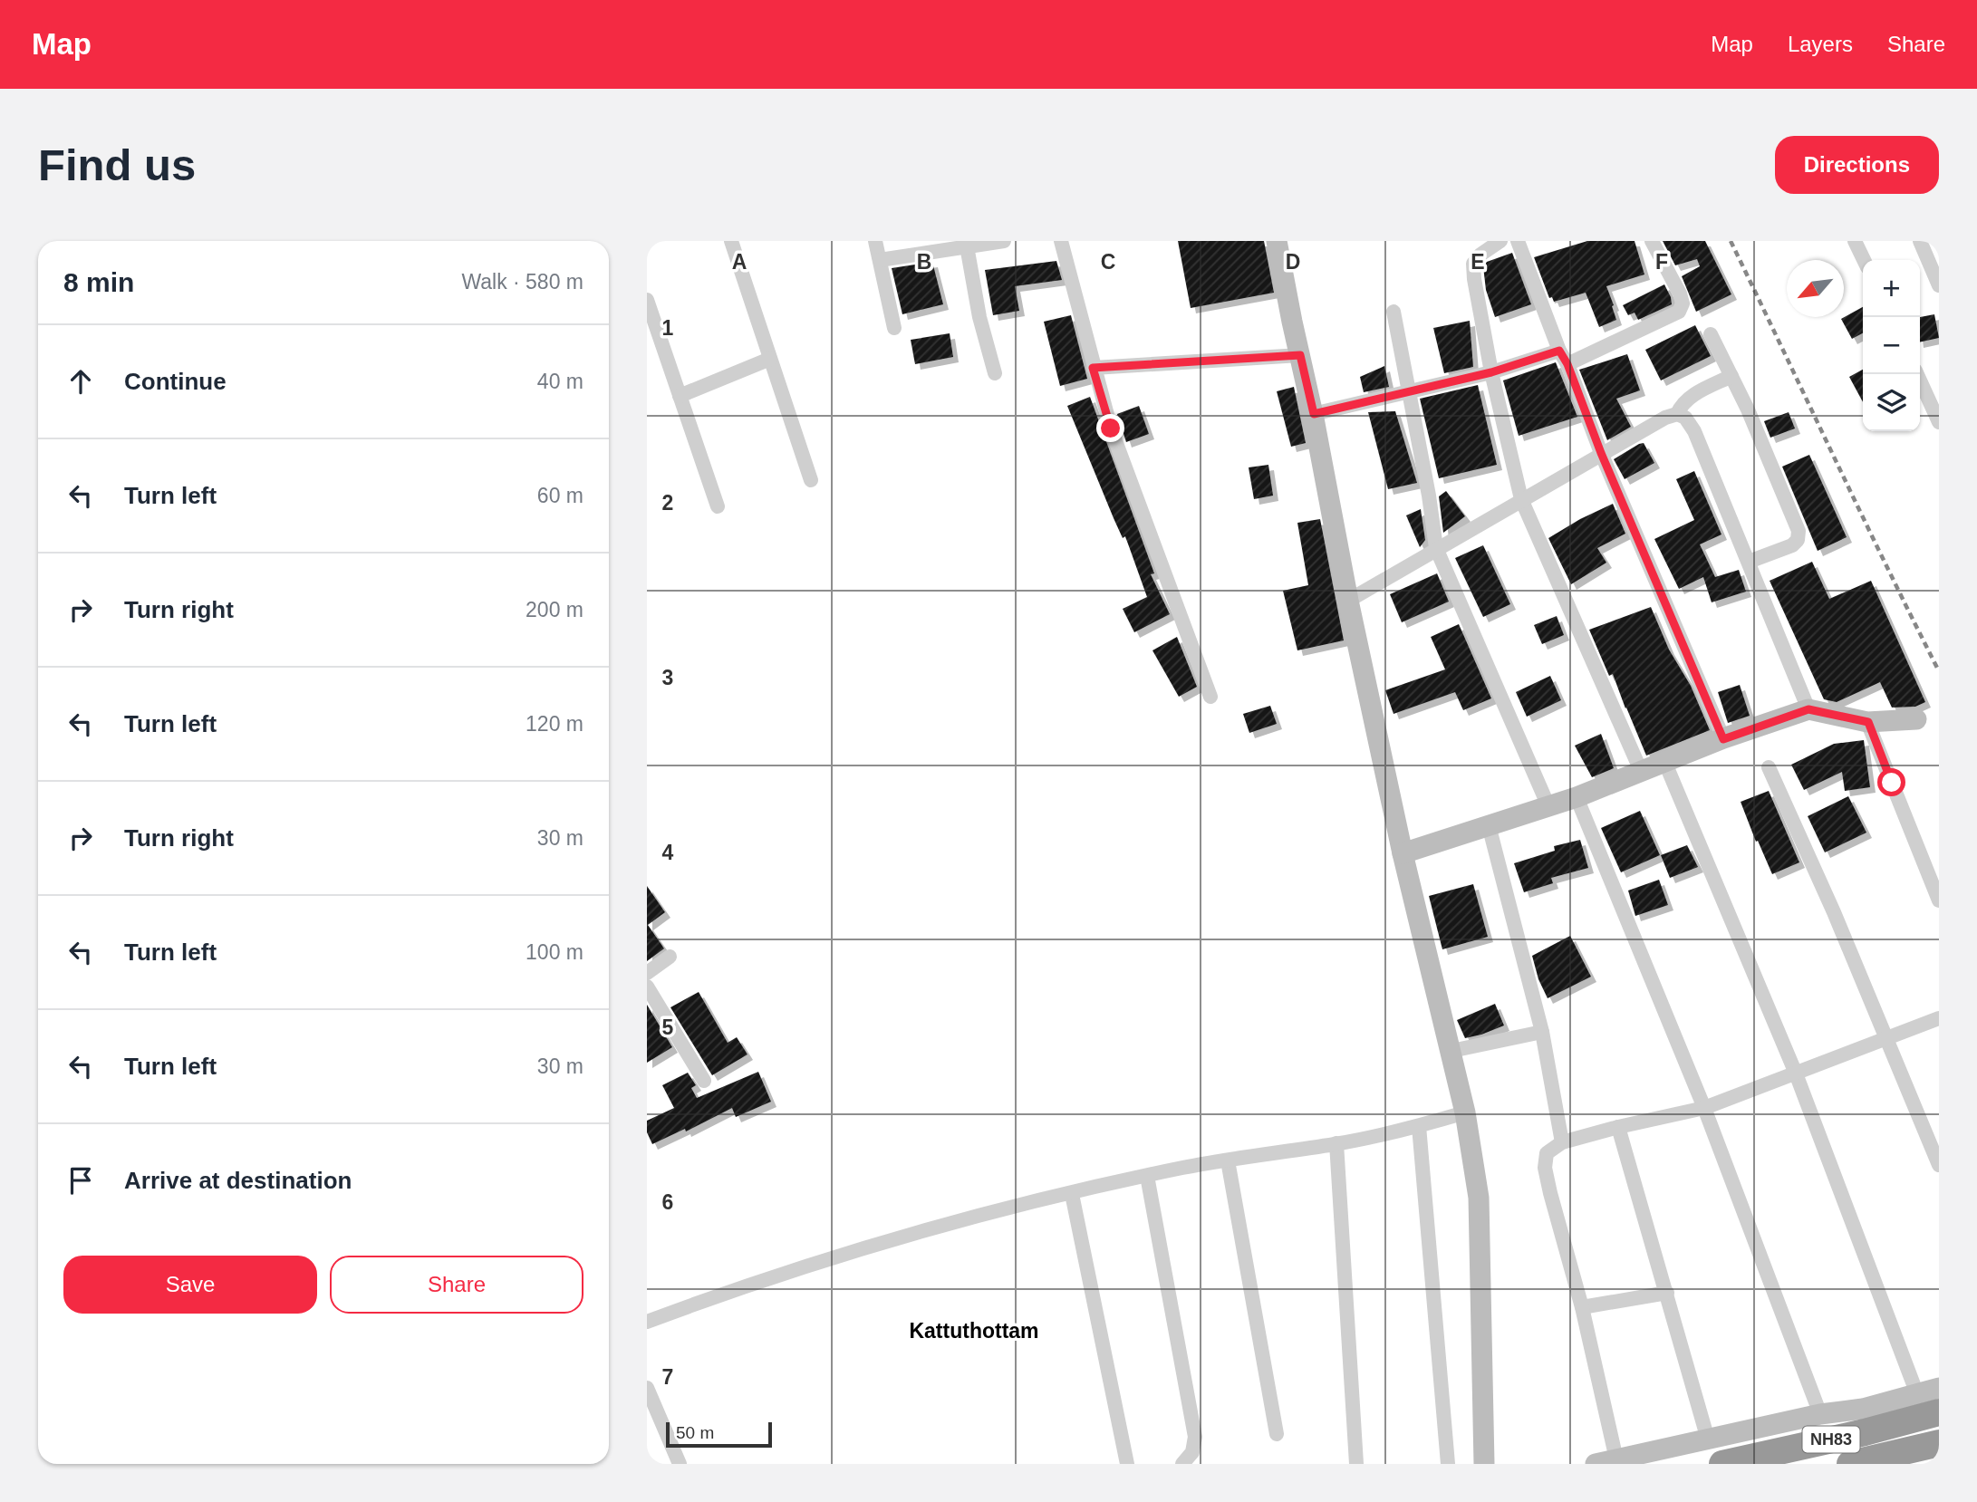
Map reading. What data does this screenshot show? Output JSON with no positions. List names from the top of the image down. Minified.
{"streets":{"highway":["NH83"]},"districts":["Kattuthottam"],"scale_bar":"50 m","north":"bottom left","page":{"header":"Map","nav":["Map","Layers","Share"],"buttons":["Directions",["Save","Share"]],"title":"Find us","heading":["8 min","Walk · 580 m"],"map_buttons":["+","−"],"list":[["Continue","40 m"],["Turn left","60 m"],["Turn right","200 m"],["Turn left","120 m"],["Turn right","30 m"],["Turn left","100 m"],["Turn left","30 m"],"Arrive at destination"],"scale":"50 m"},"grid":{"columns":["A","B","C","D","E","F"],"rows":["1","2","3","4","5","6","7"]}}
